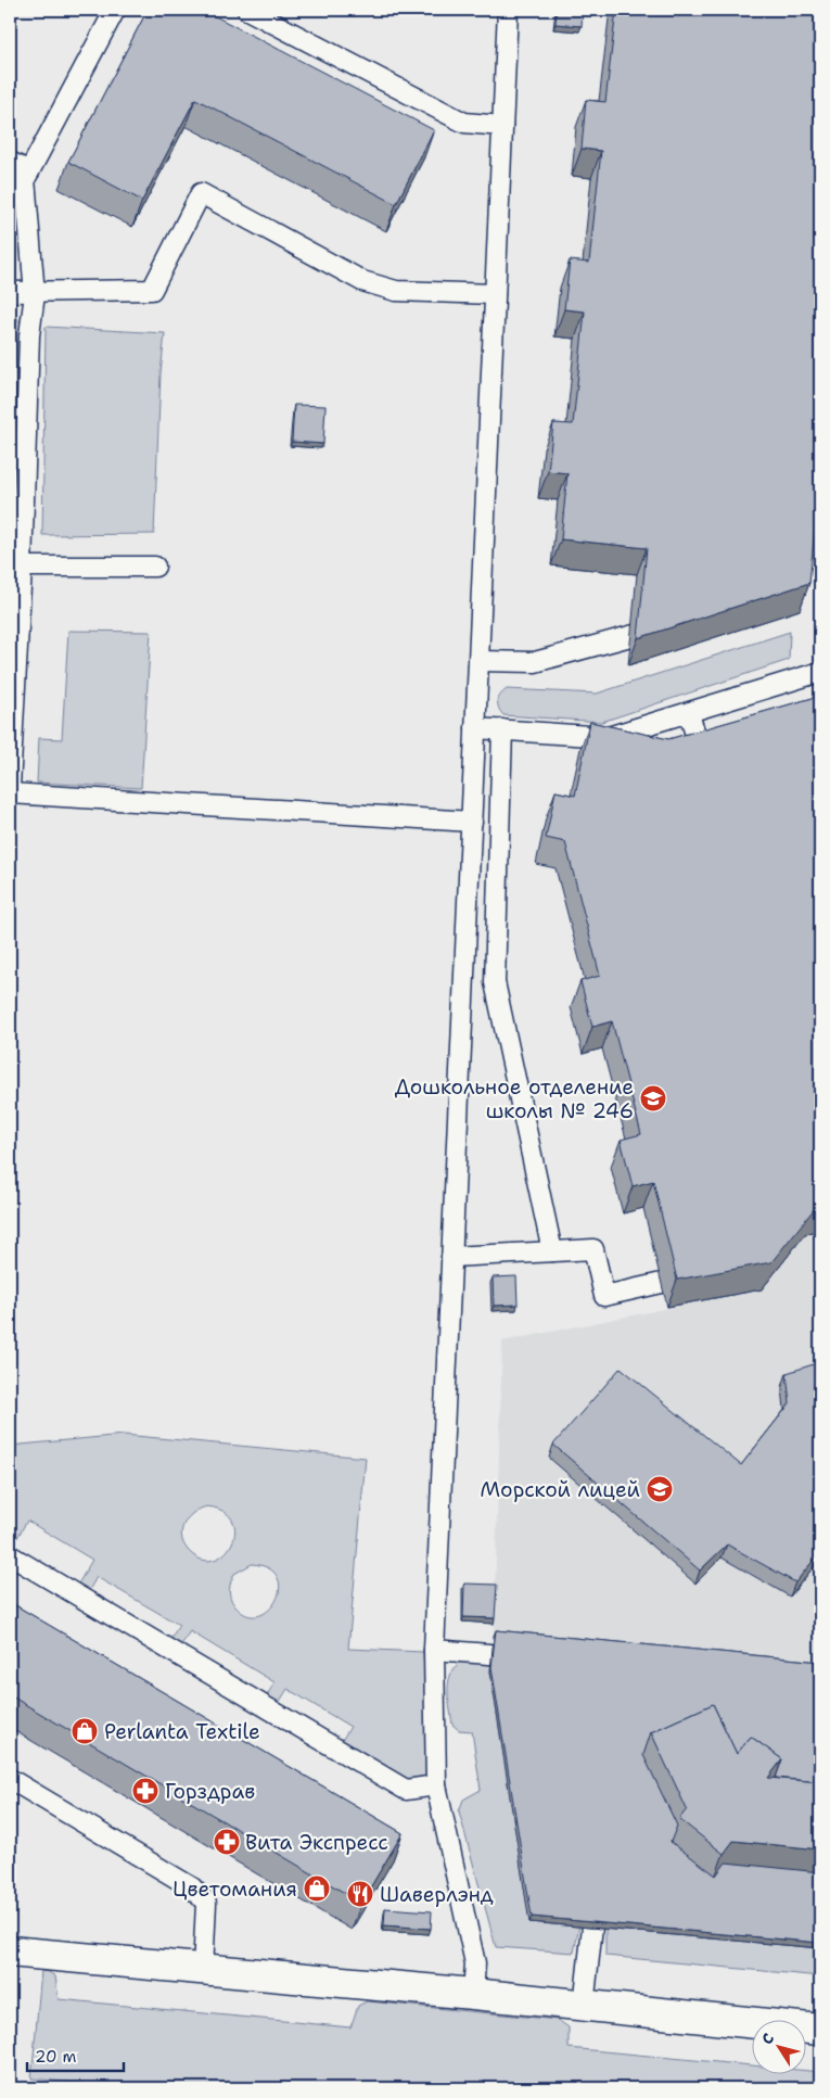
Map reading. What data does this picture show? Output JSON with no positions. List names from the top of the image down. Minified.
{"places":{"school or university":["Дошкольное отделение школы № 246","Морской лицей"],"shop":["Perlanta Textile","Цветомания"],"pharmacy":["Горздрав","Вита Экспресс"],"restaurant":["Шаверлэнд"]},"scale_bar":"20 m","north":"top left"}
